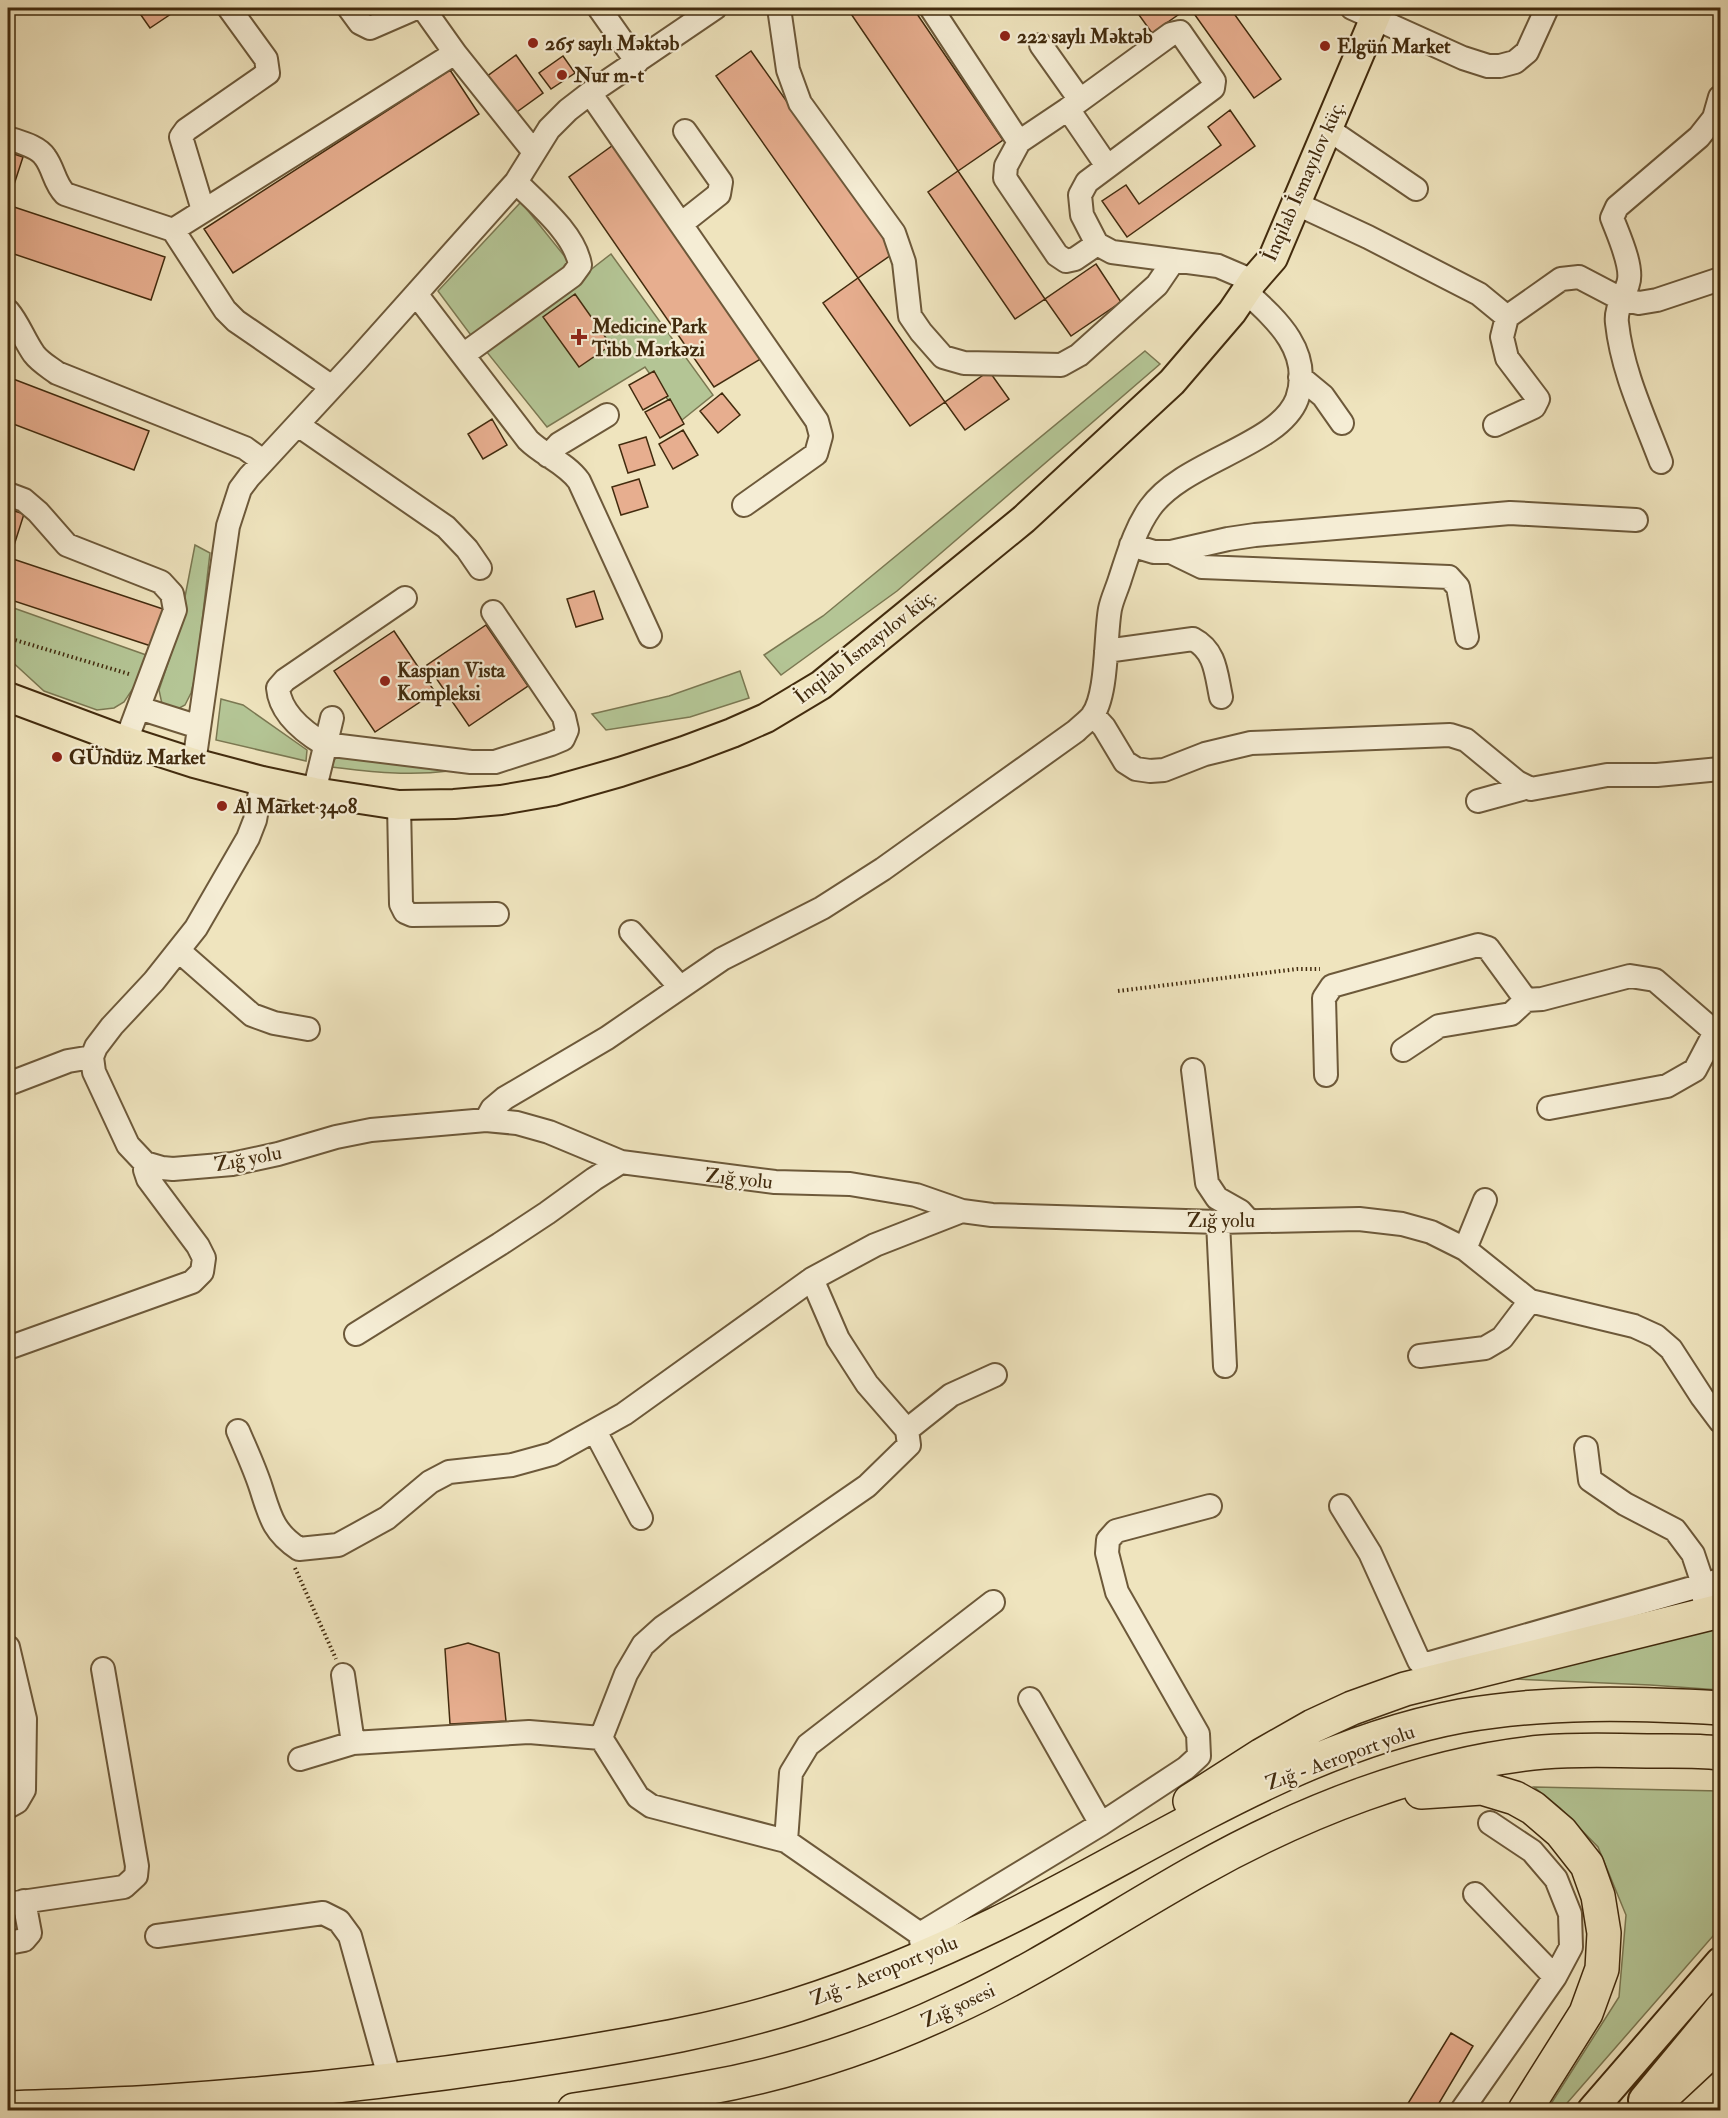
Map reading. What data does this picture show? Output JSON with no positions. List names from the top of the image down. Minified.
{"streets":{"highway":["Zığ - Aeroport yolu","Zığ şosesi"],"main road":["İnqilab İsmayılov küç."],"street":["Zığ yolu"]},"places":{"other":["222 saylı Məktəb","265 saylı Məktəb","Elgün Market","Nur m-t","Kaspian Vista Kompleksi","GÜndüz Market","Al Market 3408"],"health":["Medicine Park Tibb Mərkəzi"]}}
